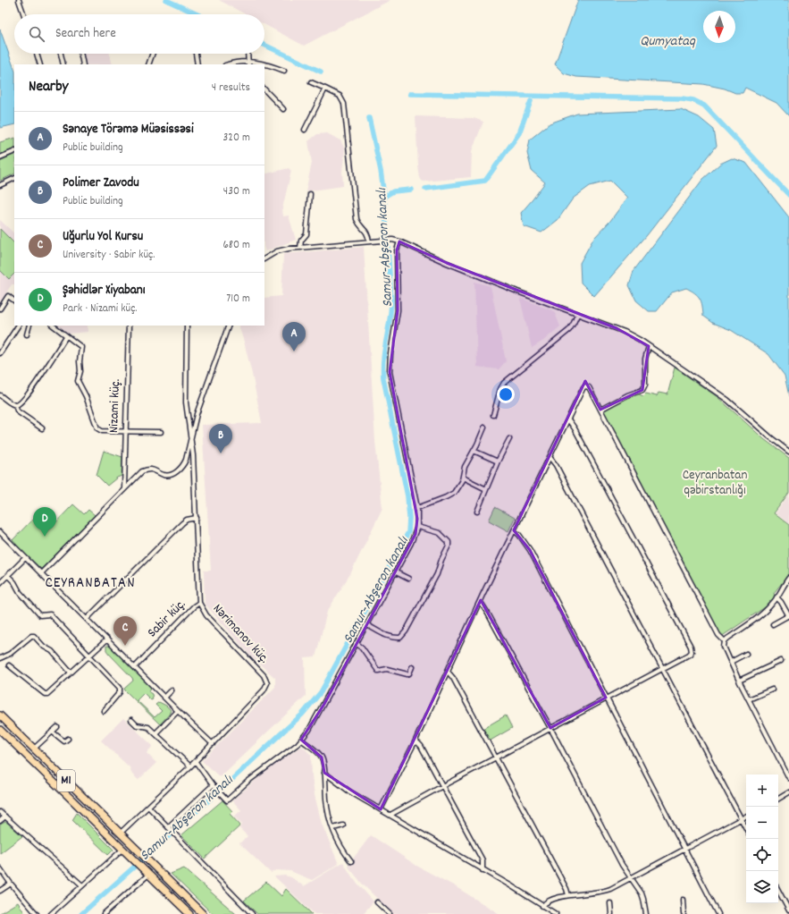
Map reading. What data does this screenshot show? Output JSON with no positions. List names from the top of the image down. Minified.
{"streets":{"highway":["M1"],"street":["Nizami küç.","Sabir küç.","Nərimanov küç."]},"crossings":[["Sabir küç.","Nərimanov küç."],["Nərimanov küç.","M1"]],"districts":["CEYRANBATAN"],"water":["Qumyataq","Samur-Abşeron kanalı"],"parks":["Ceyranbatan qəbirstanlığı"],"north":"bottom","page":{"search":"Search here","heading":["Nearby","4 results"],"list":[{"mark":"A","name":"Sənaye Törəmə Müəsissəsi","note":"Public building","value":"320 m"},{"mark":"B","name":"Polimer Zavodu","note":"Public building","value":"430 m"},{"mark":"C","name":"Uğurlu Yol Kursu","note":"University · Sabir küç.","value":"680 m"},{"mark":"D","name":"Şəhidlər Xiyabanı","note":"Park · Nizami küç.","value":"710 m"}],"pins":["A","B","D","C"],"map_buttons":["+","−"]}}
